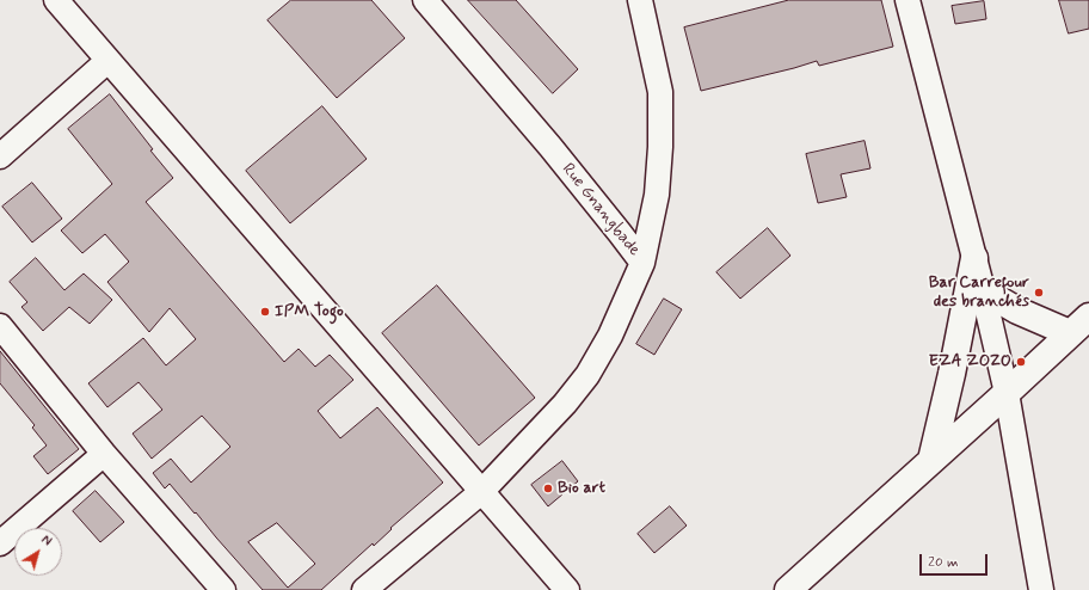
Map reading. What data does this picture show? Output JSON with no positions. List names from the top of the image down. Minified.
{"streets":{"street":["Rue Gnangbade"]},"places":["Bar Carrefour des branchés","IPM Togo","EZA ZOZO","Bio art"],"scale_bar":"20 m","north":"top right"}
